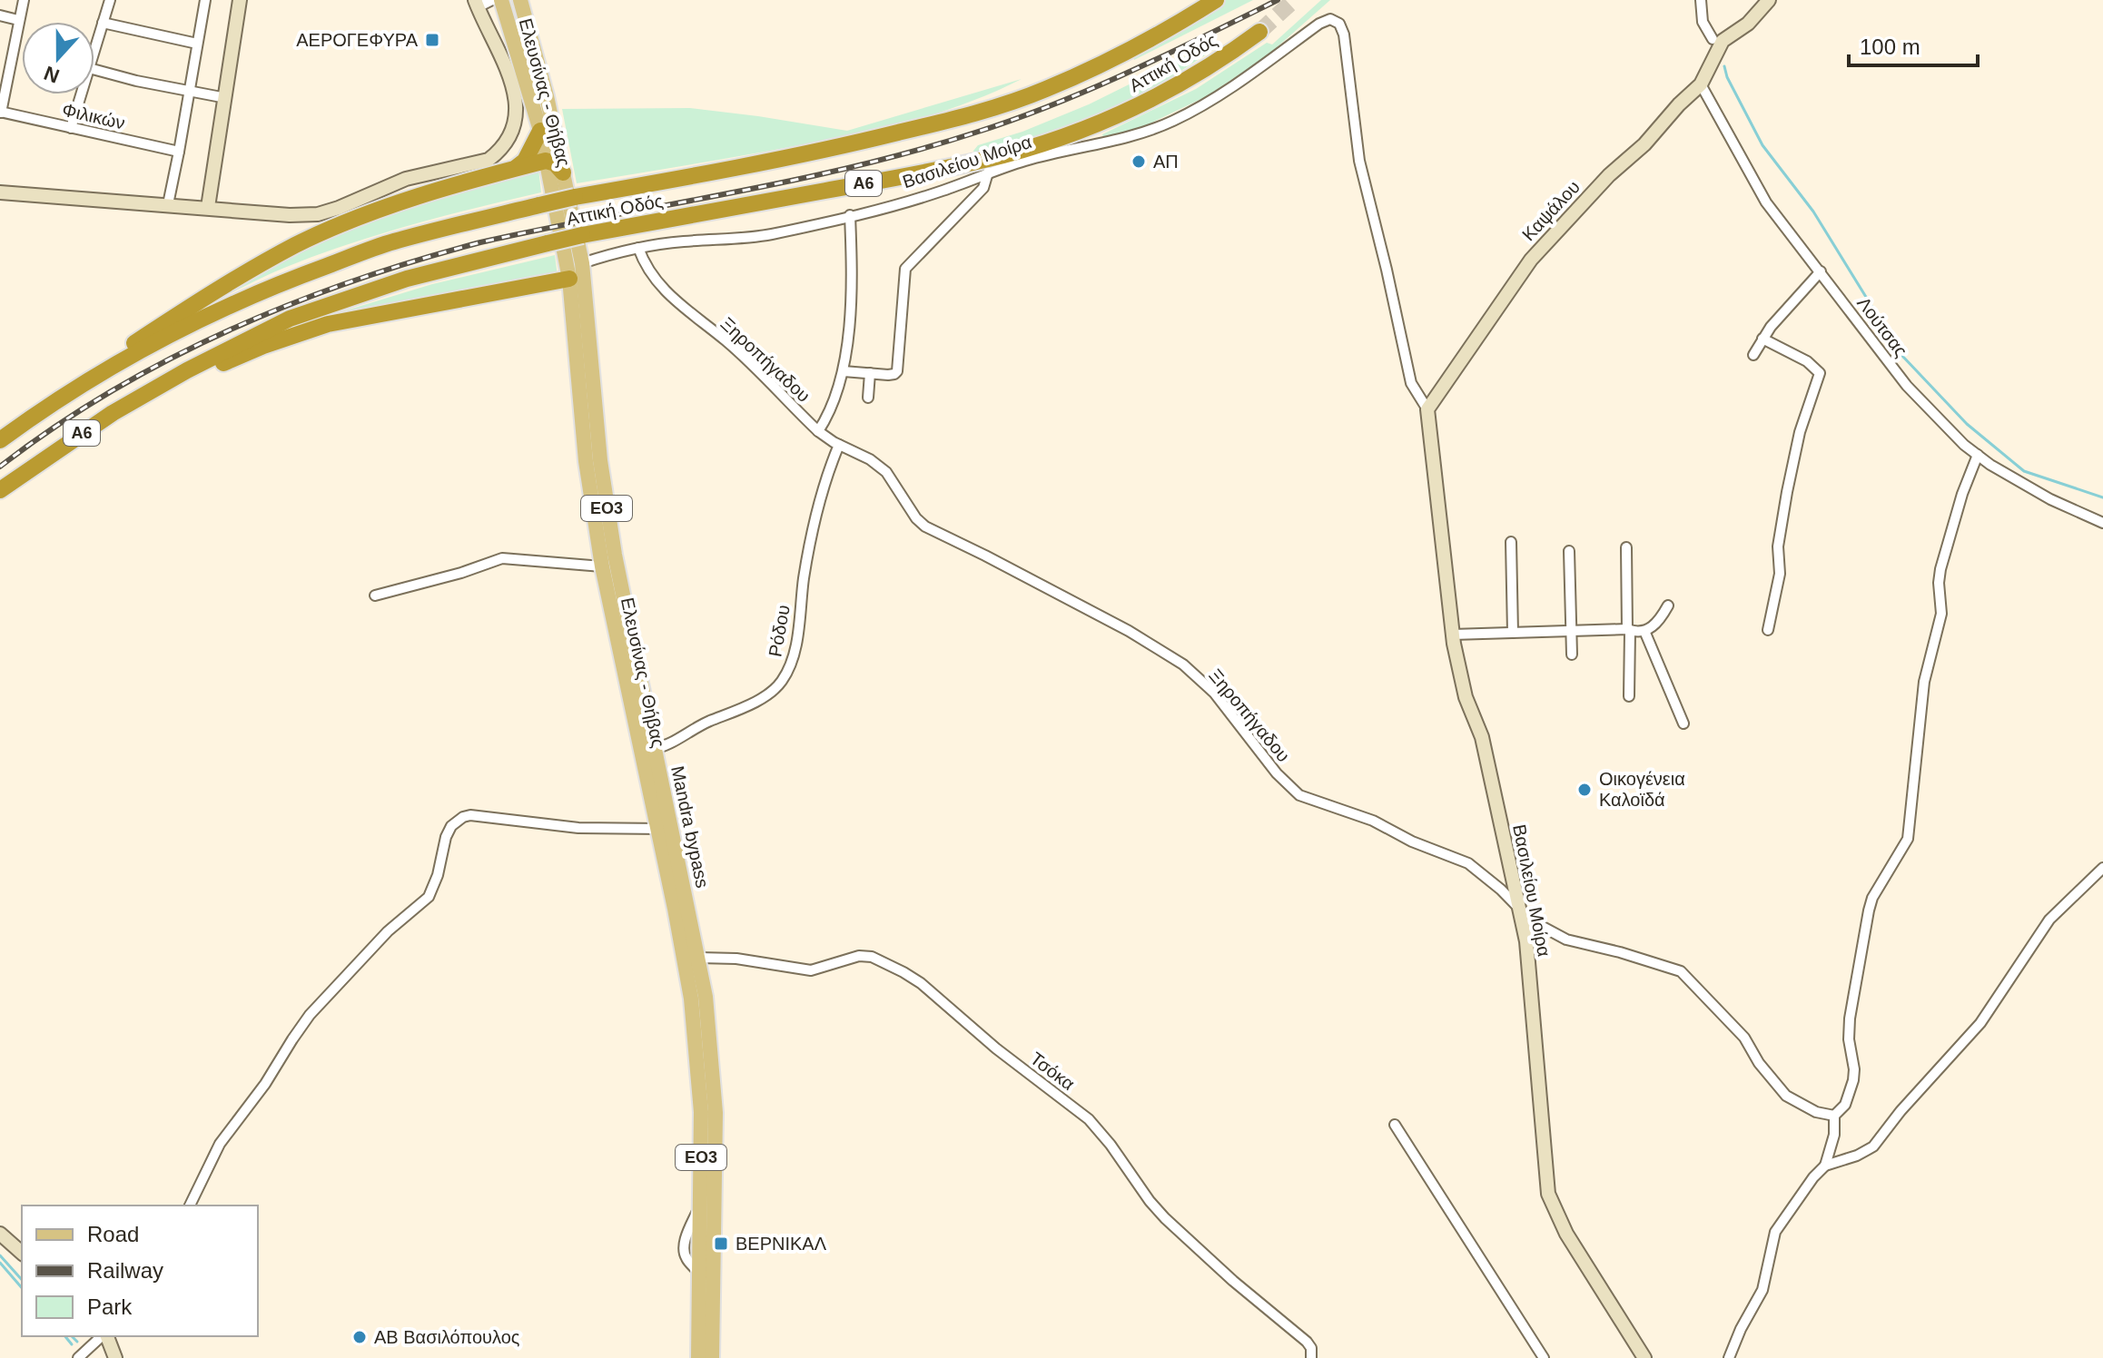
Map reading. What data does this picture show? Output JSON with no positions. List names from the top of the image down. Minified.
{"streets":{"highway":["Αττική Οδός","Α6"],"main road":["Ελευσίνας - Θήβας","ΕΟ3","Mandra bypass"],"street":["Φιλικών","Βασιλείου Μοίρα","Καψάλου","Λούτσας","Ξηροπήγαδου","Ρόδου","Τσόκα"]},"crossings":[["Ελευσίνας - Θήβας","Βασιλείου Μοίρα"],["Ελευσίνας - Θήβας","Ρόδου"],["Ελευσίνας - Θήβας","Mandra bypass"],["Βασιλείου Μοίρα","Καψάλου"],["Βασιλείου Μοίρα","Ξηροπήγαδου"],["Βασιλείου Μοίρα","Mandra bypass"],["Καψάλου","Λούτσας"],["Ξηροπήγαδου","Ρόδου"],["ΕΟ3","Mandra bypass"],["Ρόδου","Mandra bypass"],["Mandra bypass","Τσόκα"]],"places":{"transit":["ΑΕΡΟΓΕΦΥΡΑ","ΒΕΡΝΙΚΑΛ"],"other":["ΑΠ","Οικογένεια Καλοϊδά","ΑΒ Βασιλόπουλος"]},"legend":["Road","Railway","Park"],"scale_bar":"100 m","north":"bottom"}
